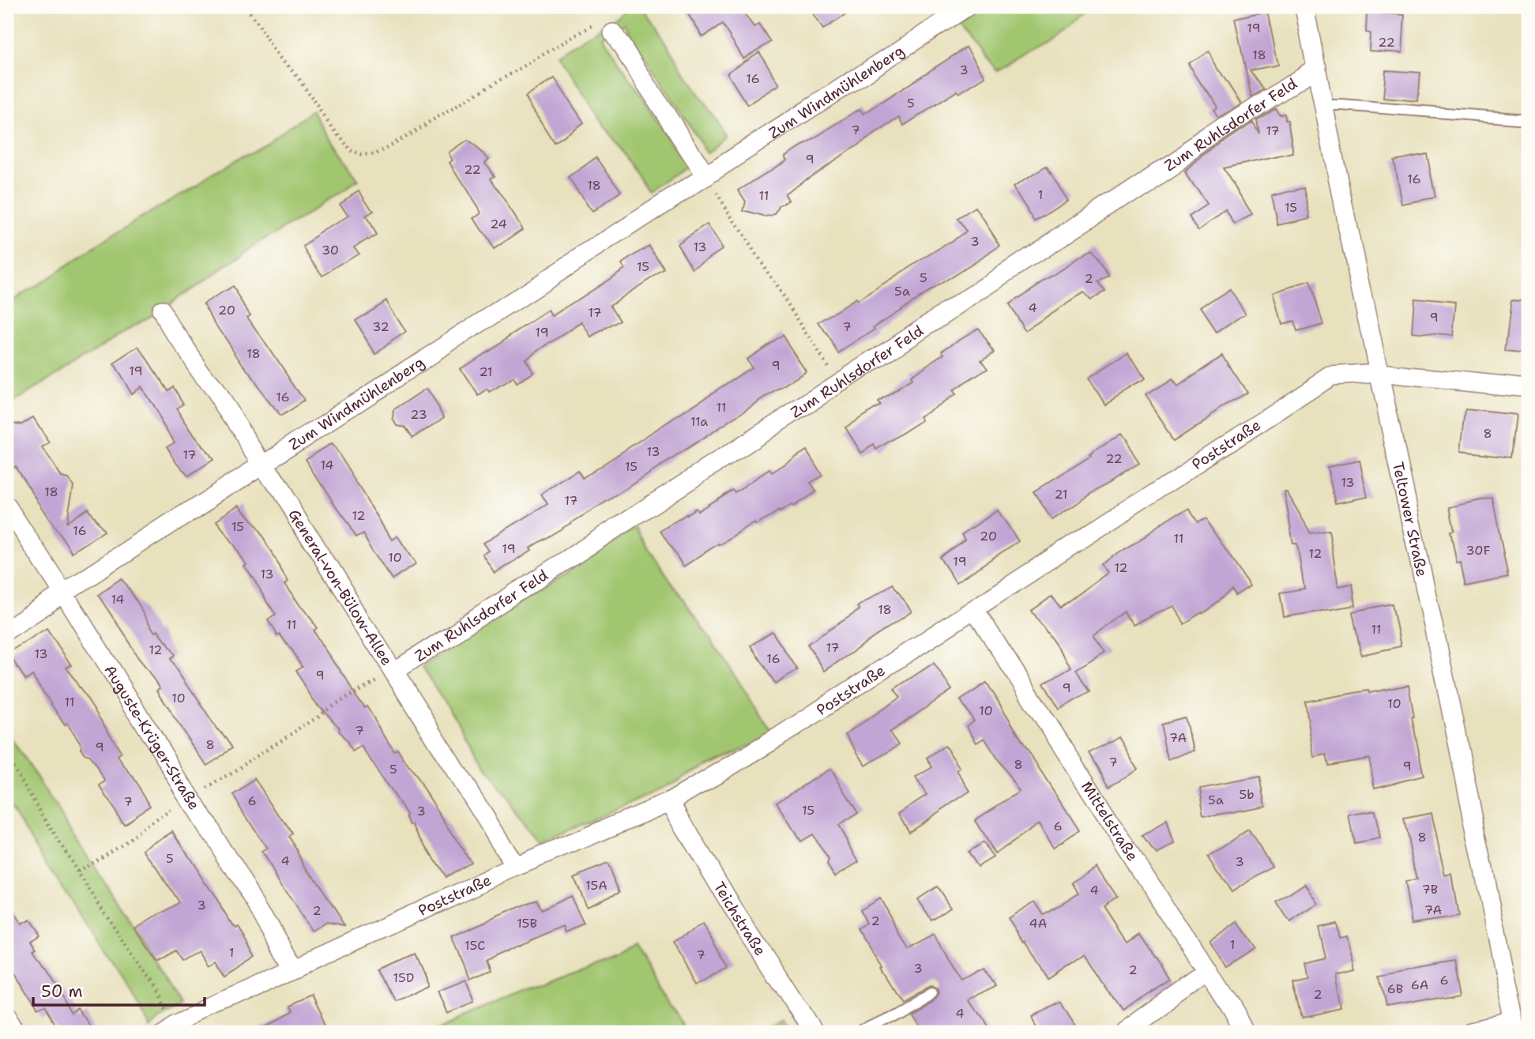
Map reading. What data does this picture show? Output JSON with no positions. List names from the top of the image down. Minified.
{"streets":{"street":["Zum Windmühlenberg","Zum Ruhlsdorfer Feld","Poststraße","Teltower Straße","General-von-Bülow-Allee","Auguste-Krüger-Straße","Mittelstraße","Teichstraße"]},"crossings":[["Zum Windmühlenberg","General-von-Bülow-Allee"],["Zum Windmühlenberg","Auguste-Krüger-Straße"],["Zum Ruhlsdorfer Feld","Teltower Straße"],["Zum Ruhlsdorfer Feld","General-von-Bülow-Allee"],["Poststraße","Teltower Straße"],["Poststraße","General-von-Bülow-Allee"],["Poststraße","Auguste-Krüger-Straße"],["Poststraße","Mittelstraße"],["Poststraße","Teichstraße"]],"house_numbers":["19","22","18","3","16","5","7","17","9","22","16","18","1","11","15","24","3","13","30","15","5","2","5a","4","20","17","9","32","7","19","18","9","19","21","16","11","23","11a","8","13","17","22","14","15","13","18","21","17","12","15","16","20","11","19","30F","12","10","19","12","13","14","18","11","11","17","12","13","16","9","9","10","11","10","10","7","7A","8","9","7","8","9","5","5b","5a","6","7","15","3","6","8","5","4","3","15A","7B","4","3","7A","2","2","15B","4A","1","15C","1","7","3","2","15D","6","6A","6B","2","4"],"scale_bar":"50 m"}
